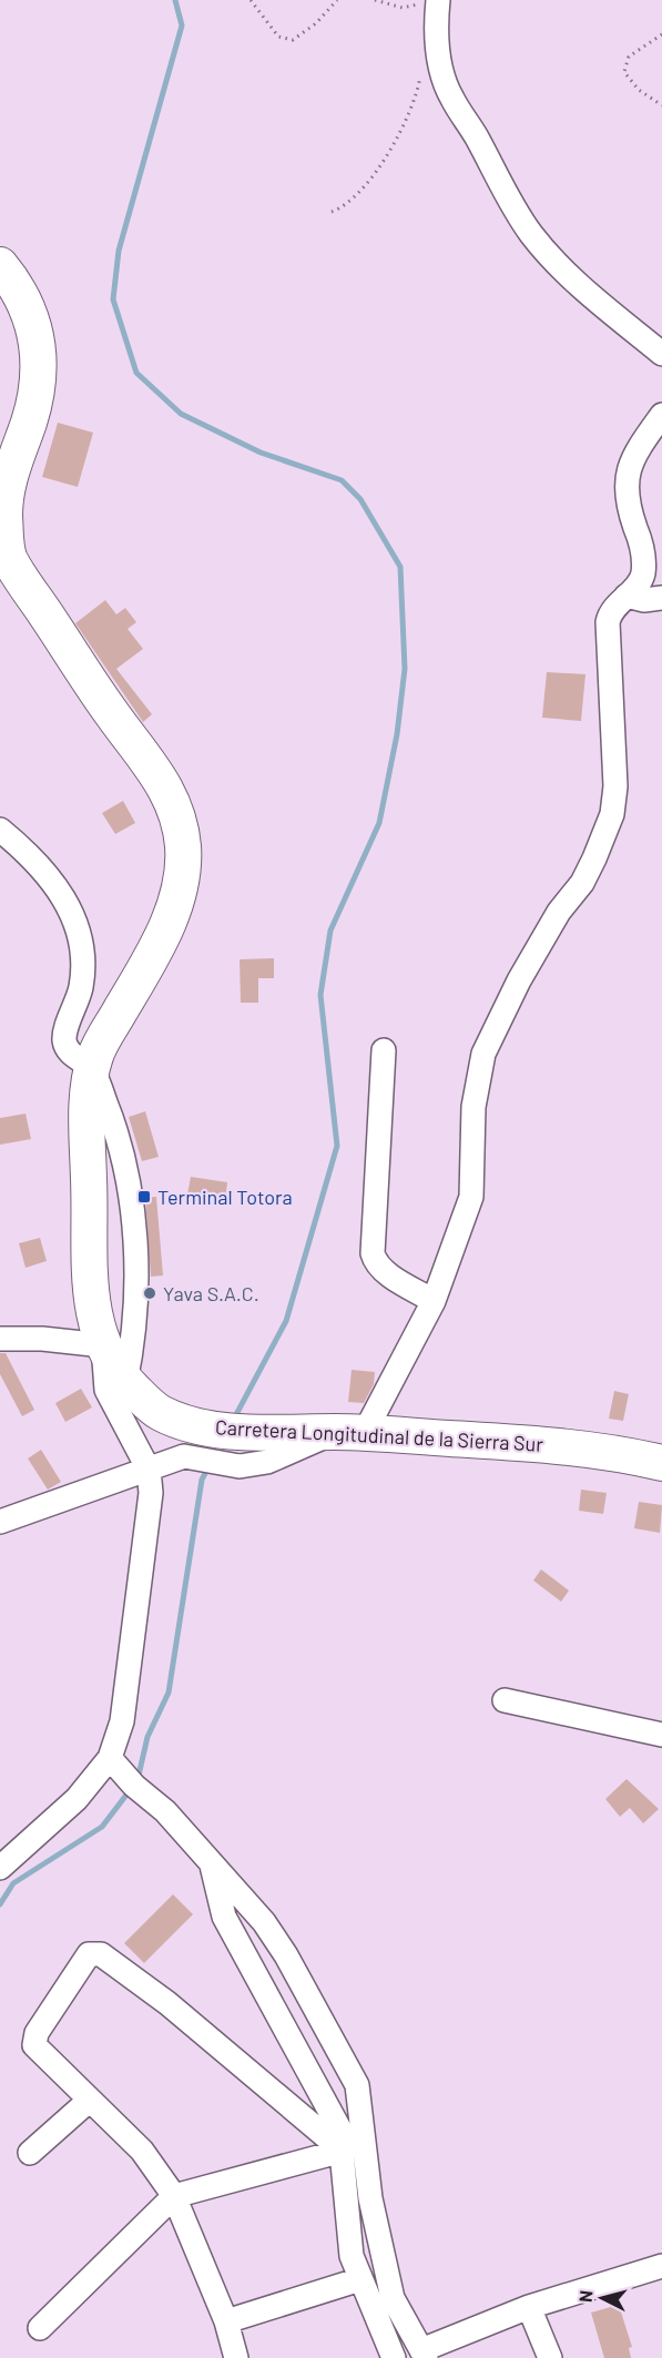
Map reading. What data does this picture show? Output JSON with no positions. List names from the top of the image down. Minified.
{"streets":{"highway":["Carretera Longitudinal de la Sierra Sur"]},"places":{"transit":["Terminal Totora"],"other":["Yava S.A.C."]},"north":"left"}
